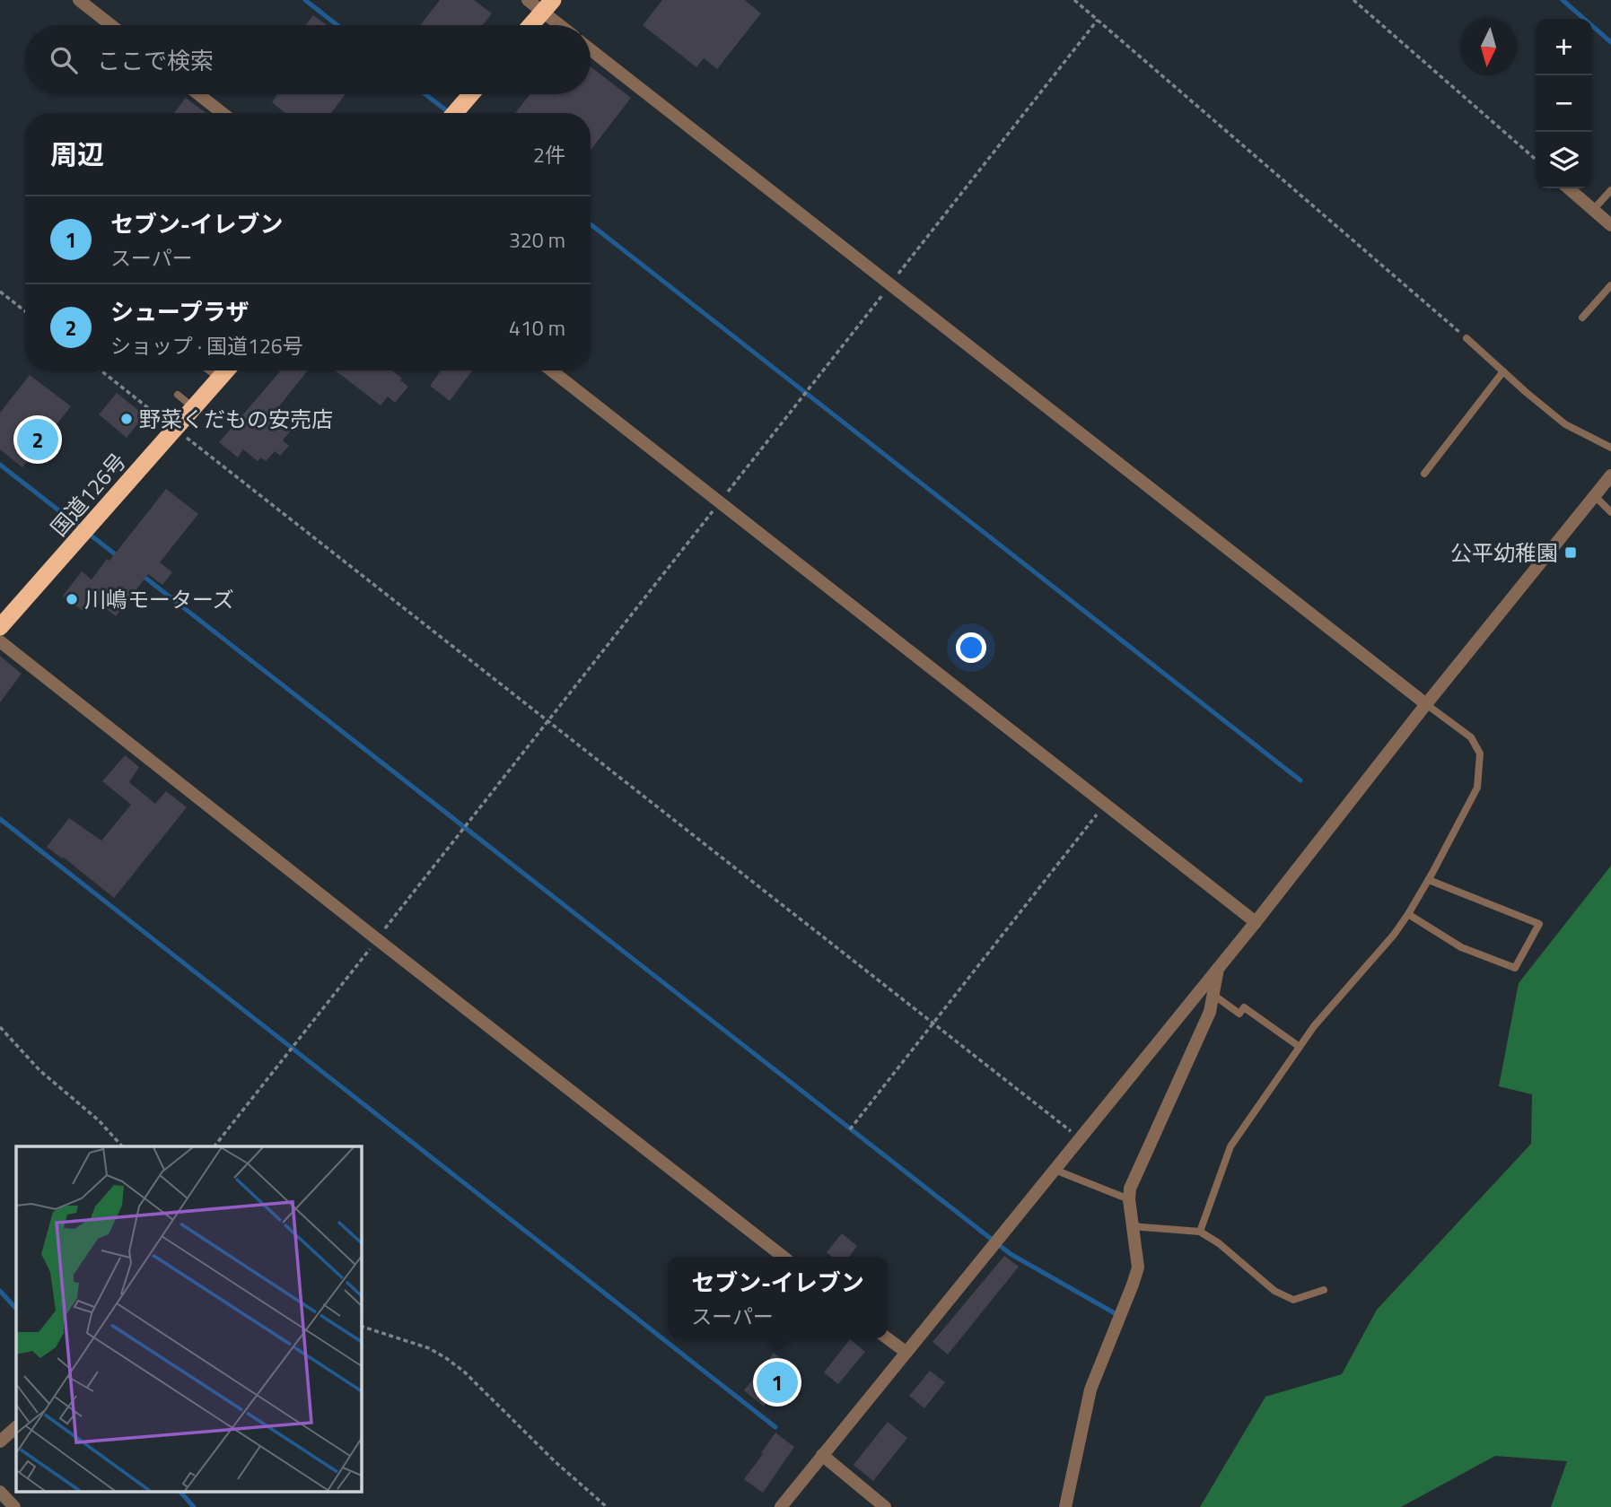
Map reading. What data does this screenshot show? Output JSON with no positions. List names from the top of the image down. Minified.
{"streets":{"highway":["国道126号"]},"places":{"other":["野菜くだもの安売店","川嶋モーターズ"],"transit":["公平幼稚園"]},"north":"bottom","page":{"map_buttons":["+","−"],"search":"ここで検索","heading":["周辺","2件"],"list":[{"mark":"1","name":"セブン-イレブン","note":"スーパー","value":"320 m"},{"mark":"2","name":"シュープラザ","note":"ショップ · 国道126号","value":"410 m"}],"pins":["2","1"],"popup":["セブン-イレブン","スーパー"]}}
